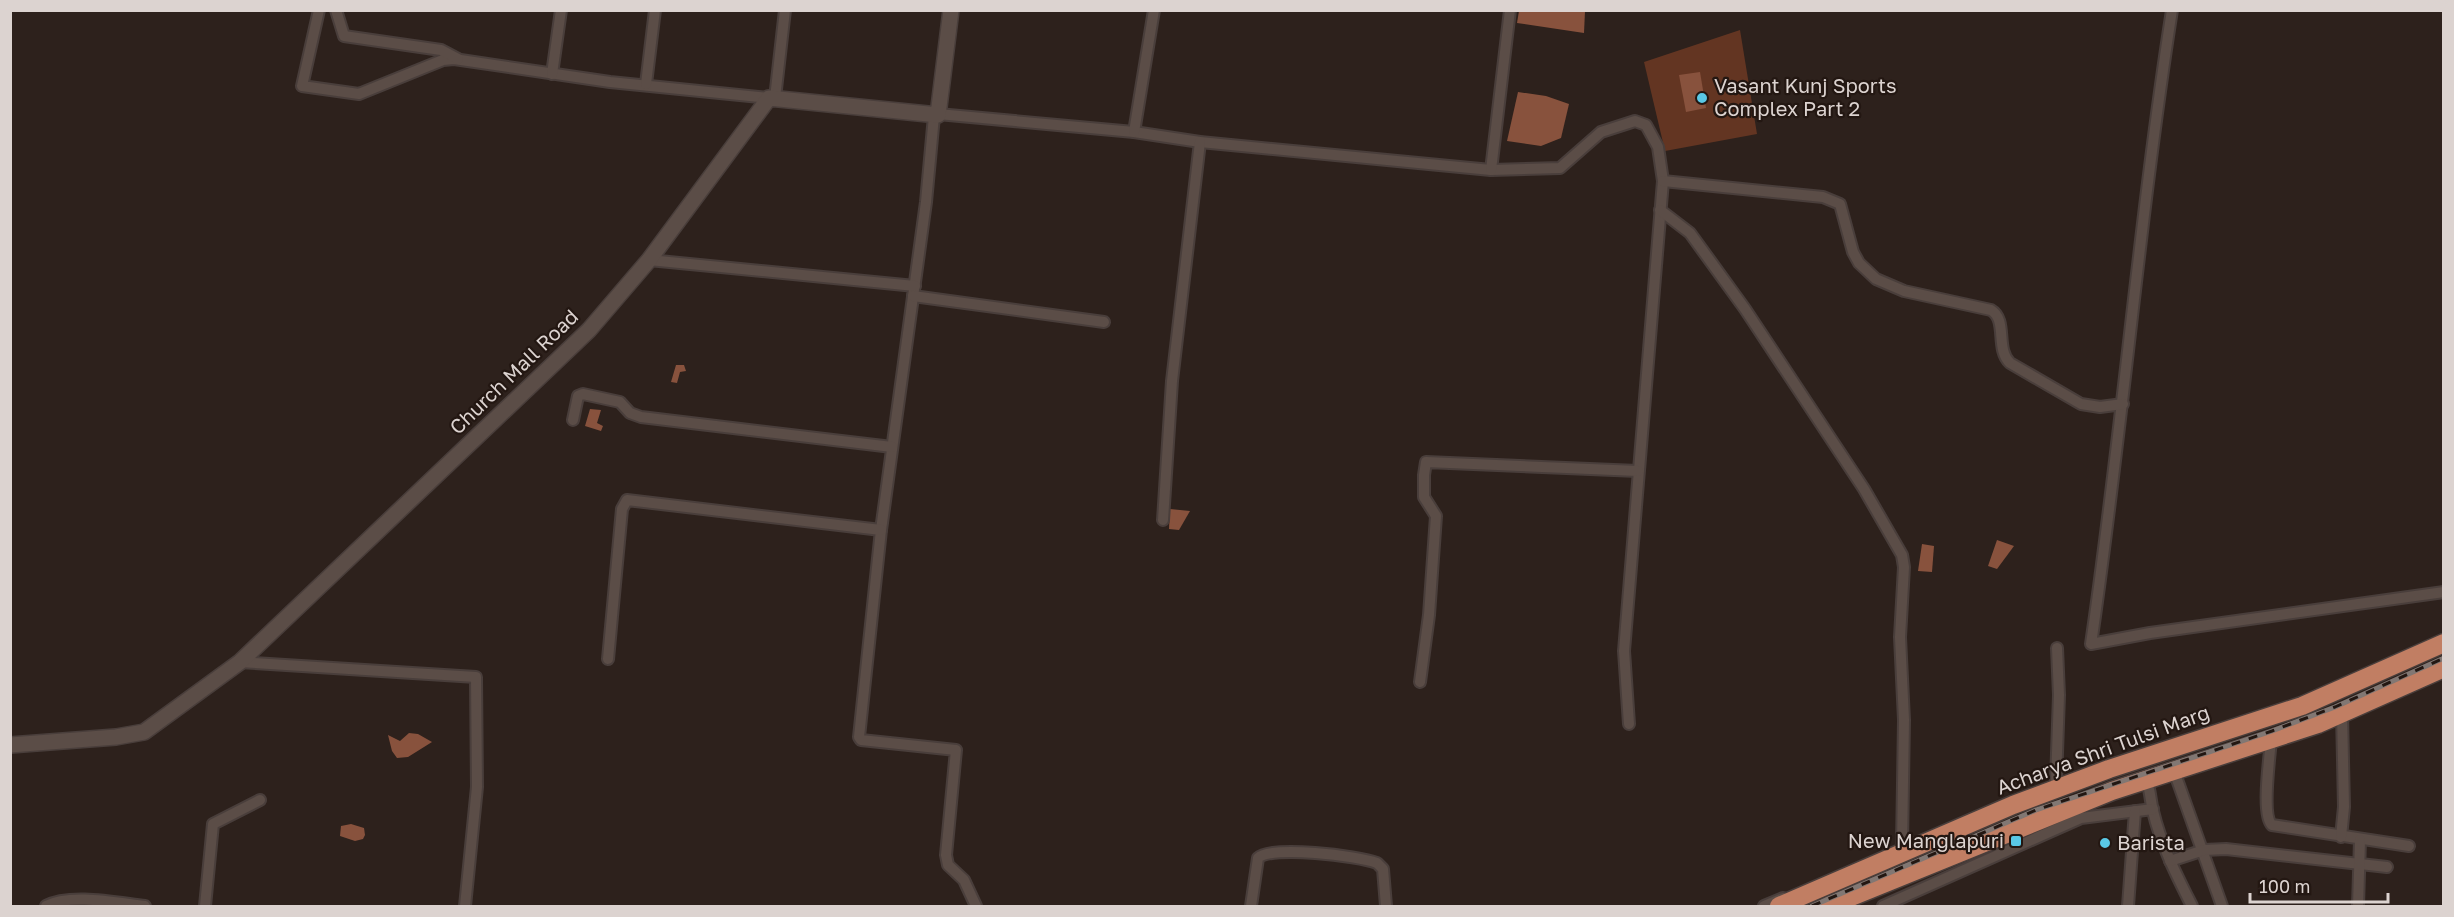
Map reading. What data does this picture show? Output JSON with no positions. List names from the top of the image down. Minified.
{"streets":{"highway":["Acharya Shri Tulsi Marg"],"street":["Church Mall Road"]},"places":{"other":["Vasant Kunj Sports Complex Part 2","Barista"],"transit":["New Manglapuri"]},"scale_bar":"100 m"}
